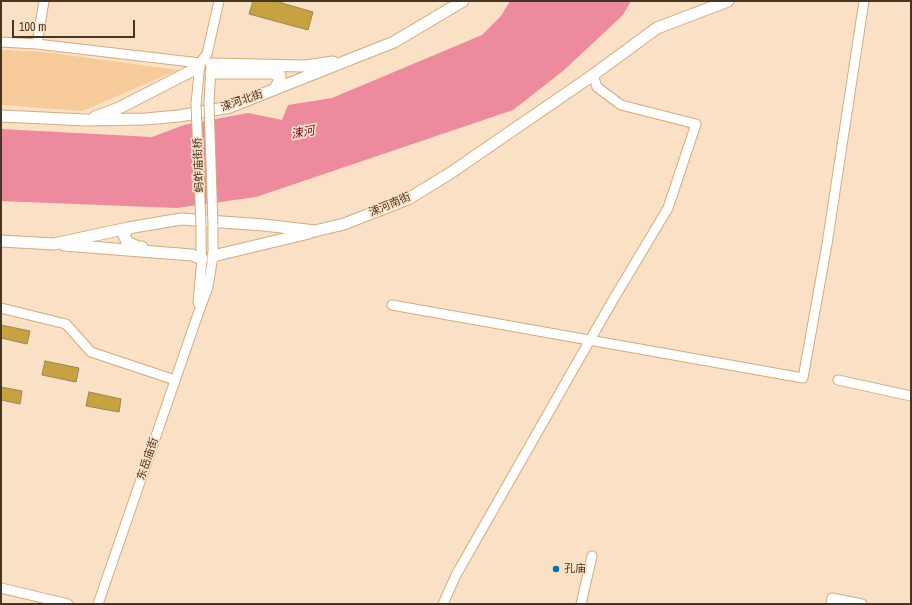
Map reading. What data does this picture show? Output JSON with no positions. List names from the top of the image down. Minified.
{"streets":{"main road":["涑河北街","涑河南街"],"street":["蚂蚱庙街桥","东岳庙街"]},"crossings":[["蚂蚱庙街桥","东岳庙街"]],"water":["涑河"],"places":["孔庙"],"scale_bar":"100 m"}
